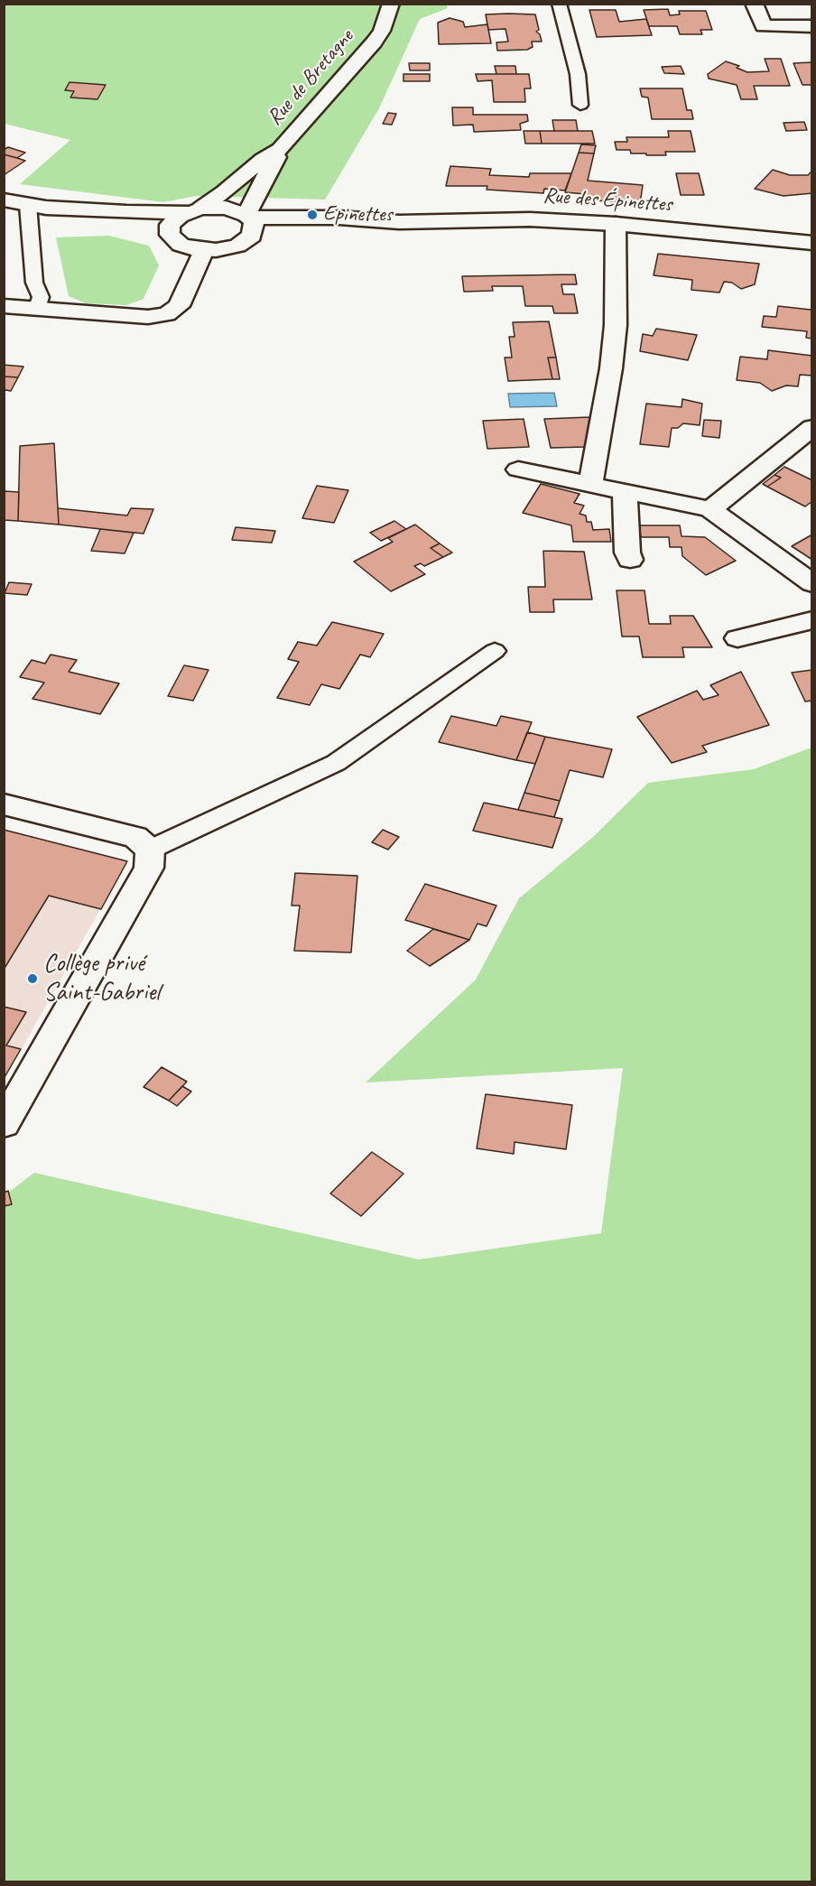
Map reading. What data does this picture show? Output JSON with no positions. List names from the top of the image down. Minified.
{"streets":{"street":["Rue de Bretagne","Rue des Épinettes"]},"crossings":[["Rue de Bretagne","Rue des Épinettes"]],"places":["Epinettes","Collège privé Saint-Gabriel"]}
